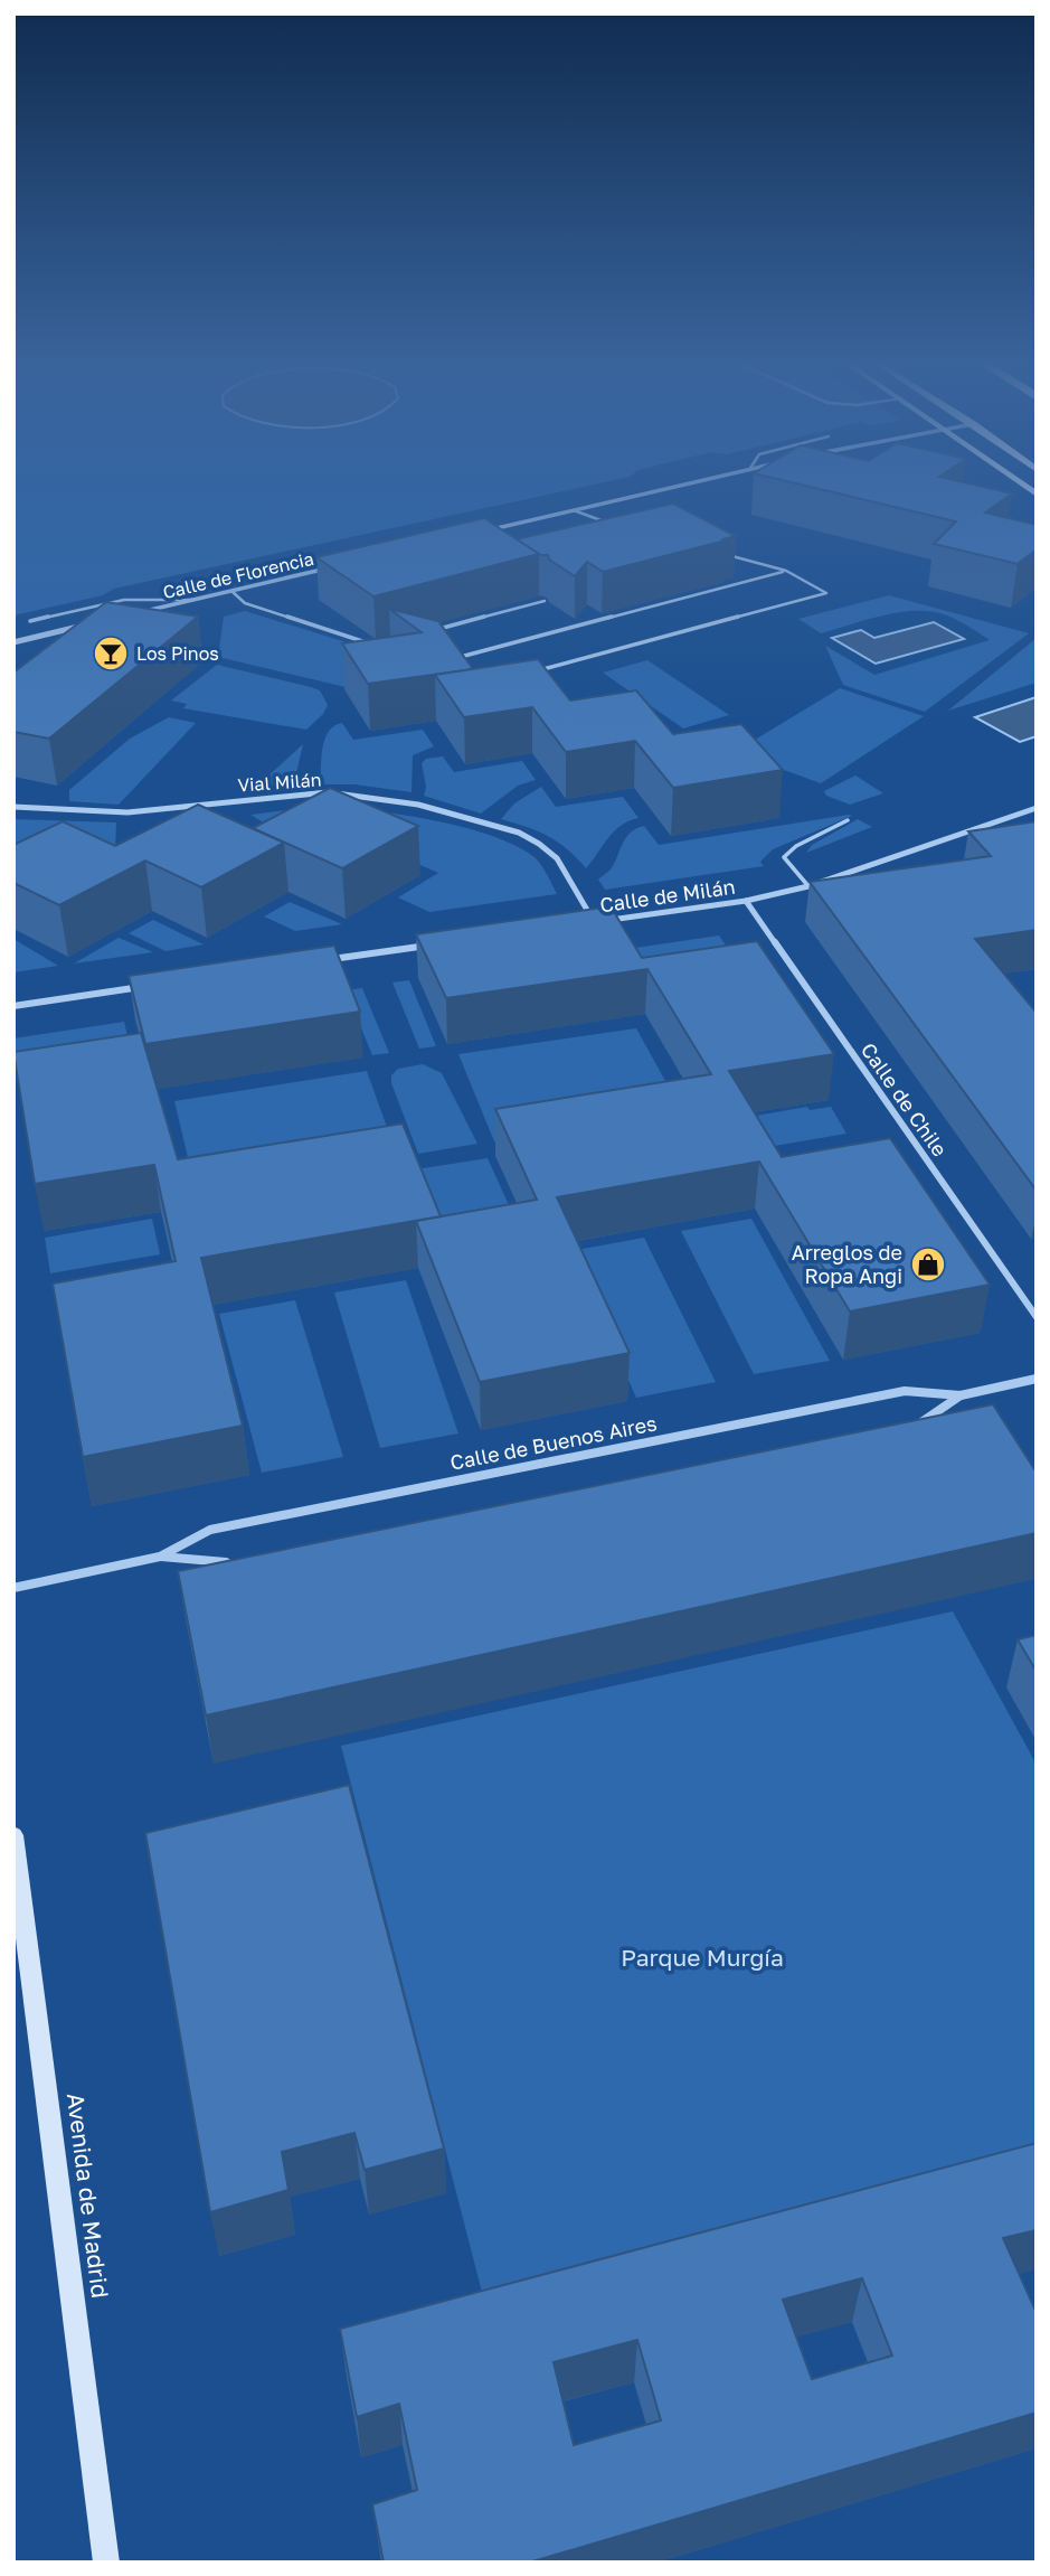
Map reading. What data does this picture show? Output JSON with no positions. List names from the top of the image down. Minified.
{"streets":{"street":["Calle de Florencia","Vial Milán","Calle de Milán","Calle de Chile","Calle de Buenos Aires","Avenida de Madrid"]},"crossings":[["Vial Milán","Calle de Milán"],["Calle de Milán","Calle de Chile"]],"parks":["Parque Murgía"],"places":{"bar":["Los Pinos"],"shop":["Arreglos de Ropa Angi"]}}
